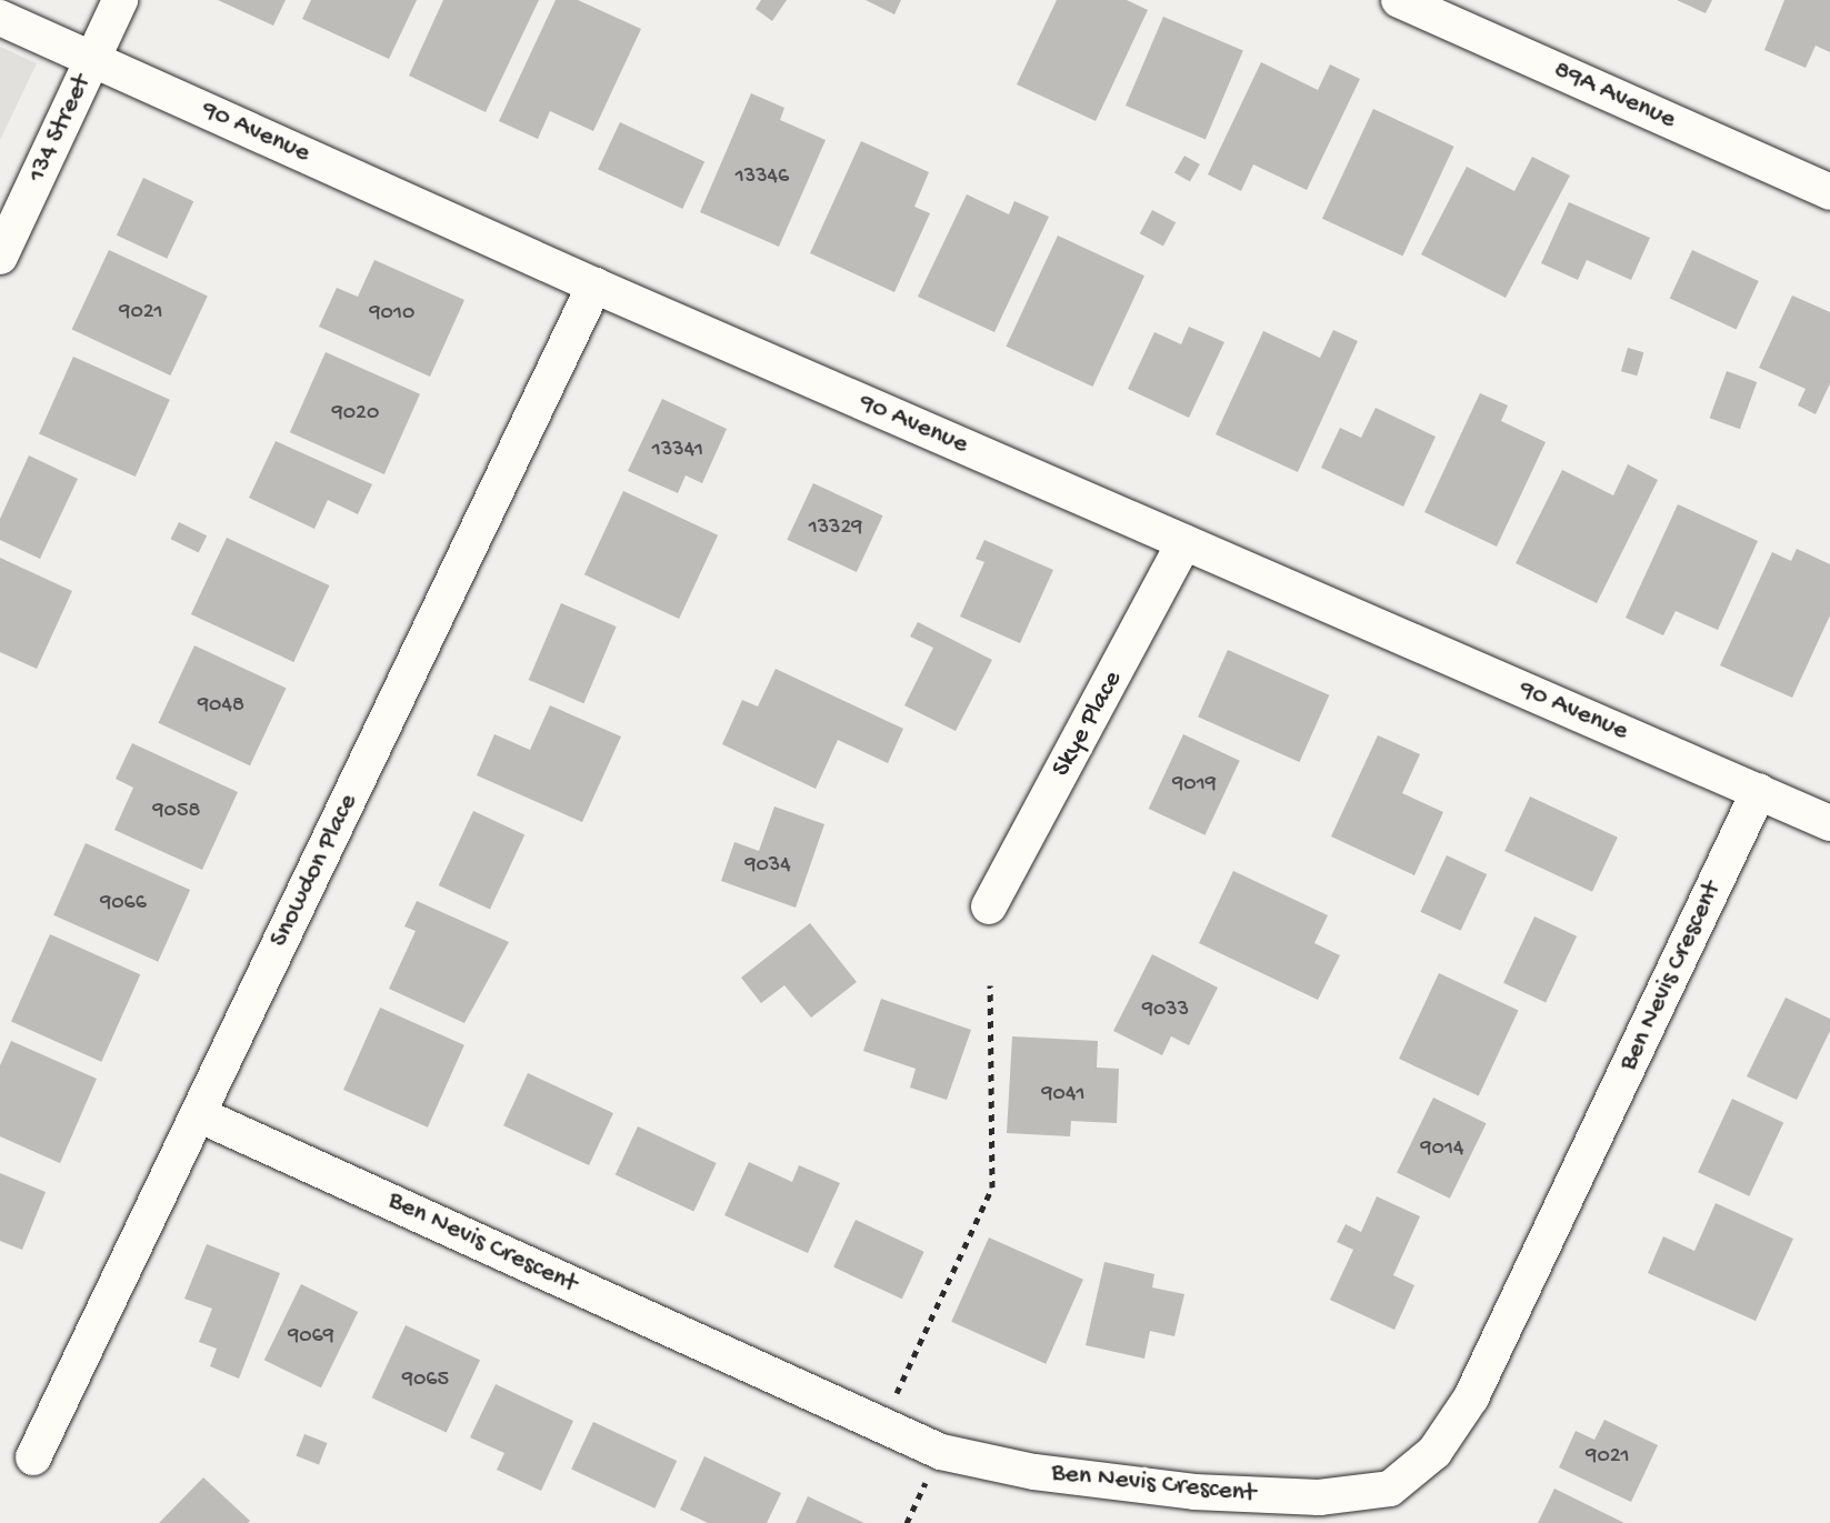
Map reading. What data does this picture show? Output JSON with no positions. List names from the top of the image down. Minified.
{"streets":{"street":["89A Avenue","134 Street","90 Avenue","Skye Place","Snowdon Place","Ben Nevis Crescent"]},"crossings":[["134 Street","90 Avenue"],["90 Avenue","Skye Place"],["90 Avenue","Snowdon Place"],["90 Avenue","Ben Nevis Crescent"],["Snowdon Place","Ben Nevis Crescent"]],"house_numbers":["13346","9021","9010","9020","13341","13329","9048","9019","9058","9034","9066","9033","9041","9014","9069","9065","9021"]}
